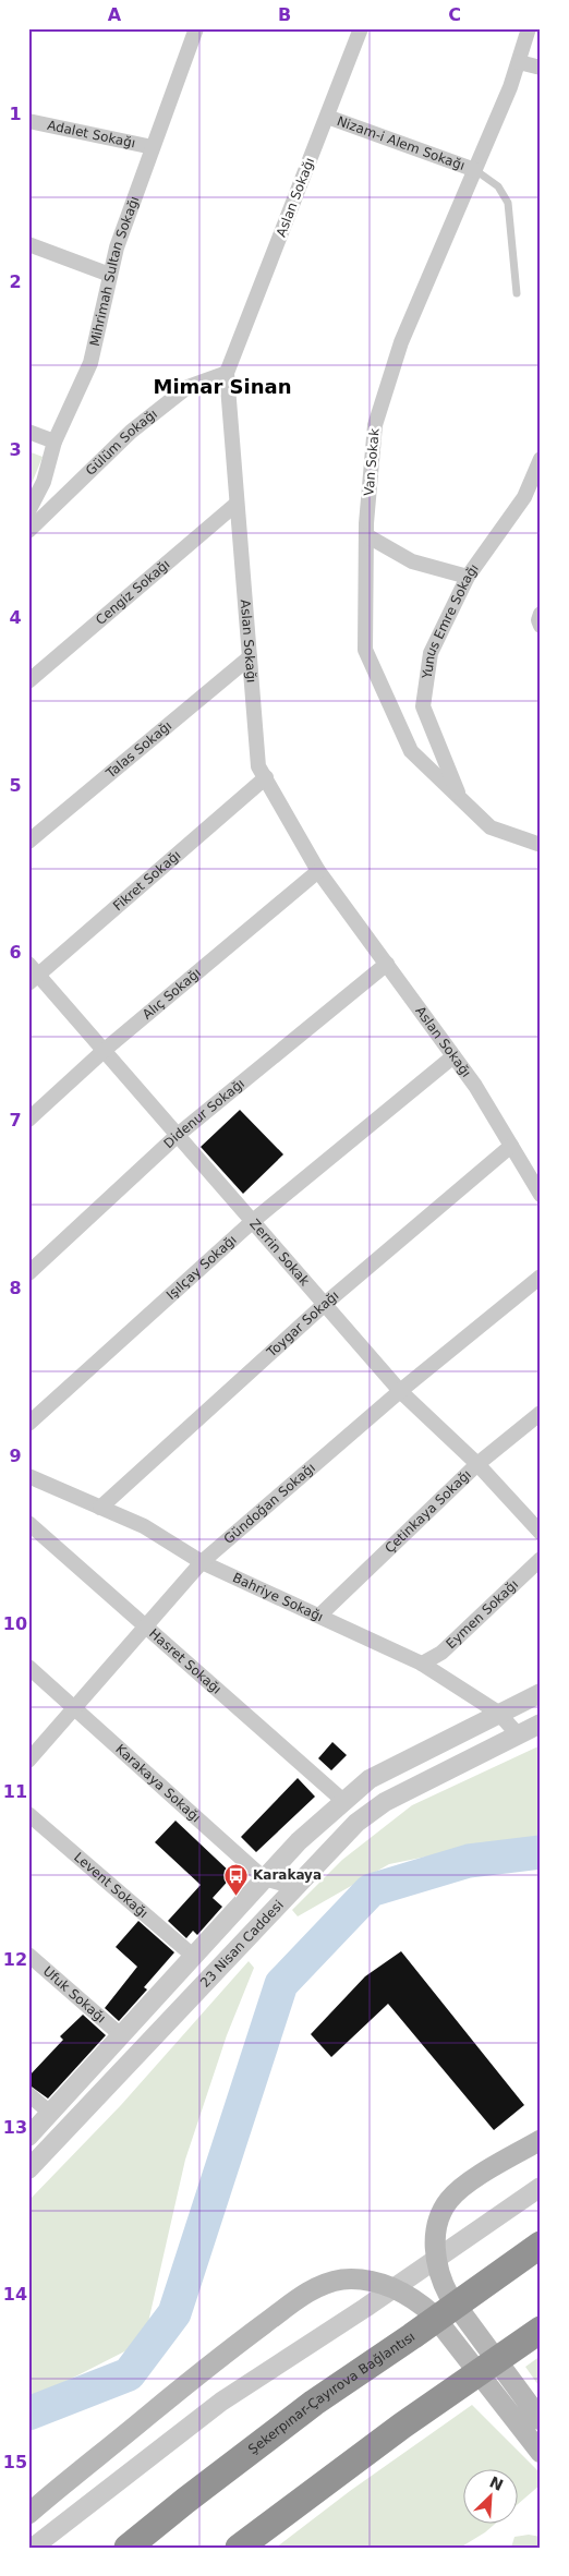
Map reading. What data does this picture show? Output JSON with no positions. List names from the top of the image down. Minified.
{"streets":{"highway":["Şekerpınar-Çayırova Bağlantısı"],"street":["Adalet Sokağı","Nizam-i Alem Sokağı","Aslan Sokağı","Mihrimah Sultan Sokağı","Gülüm Sokağı","Van Sokak","Cengiz Sokağı","Yunus Emre Sokağı","Talas Sokağı","Fikret Sokağı","Alıç Sokağı","Didenur Sokağı","Zerrin Sokak","Işılçay Sokağı","Toygar Sokağı","Gündoğan Sokağı","Çetinkaya Sokağı","Bahriye Sokağı","Eymen Sokağı","Hasret Sokağı","Karakaya Sokağı","Levent Sokağı","23 Nisan Caddesi","Ufuk Sokağı"]},"crossings":[["Adalet Sokağı","Mihrimah Sultan Sokağı"],["Nizam-i Alem Sokağı","Aslan Sokağı"],["Nizam-i Alem Sokağı","Van Sokak"],["Aslan Sokağı","Gülüm Sokağı"],["Aslan Sokağı","Cengiz Sokağı"],["Aslan Sokağı","Talas Sokağı"],["Aslan Sokağı","Fikret Sokağı"],["Aslan Sokağı","Alıç Sokağı"],["Aslan Sokağı","Didenur Sokağı"],["Aslan Sokağı","Işılçay Sokağı"],["Aslan Sokağı","Toygar Sokağı"],["Van Sokak","Yunus Emre Sokağı"],["Fikret Sokağı","Zerrin Sokak"],["Alıç Sokağı","Zerrin Sokak"],["Didenur Sokağı","Zerrin Sokak"],["Zerrin Sokak","Işılçay Sokağı"],["Zerrin Sokak","Toygar Sokağı"],["Zerrin Sokak","Gündoğan Sokağı"],["Zerrin Sokak","Çetinkaya Sokağı"],["Toygar Sokağı","Bahriye Sokağı"],["Gündoğan Sokağı","Bahriye Sokağı"],["Gündoğan Sokağı","Hasret Sokağı"],["Gündoğan Sokağı","Karakaya Sokağı"],["Çetinkaya Sokağı","Bahriye Sokağı"],["Bahriye Sokağı","Eymen Sokağı"],["Bahriye Sokağı","23 Nisan Caddesi"],["Hasret Sokağı","23 Nisan Caddesi"],["Karakaya Sokağı","23 Nisan Caddesi"],["Levent Sokağı","23 Nisan Caddesi"],["23 Nisan Caddesi","Ufuk Sokağı"]],"districts":["Mimar Sinan"],"places":{"bus stop":["Karakaya"]},"north":"top right","grid":{"columns":["A","B","C"],"rows":["1","2","3","4","5","6","7","8","9","10","11","12","13","14","15"]}}
